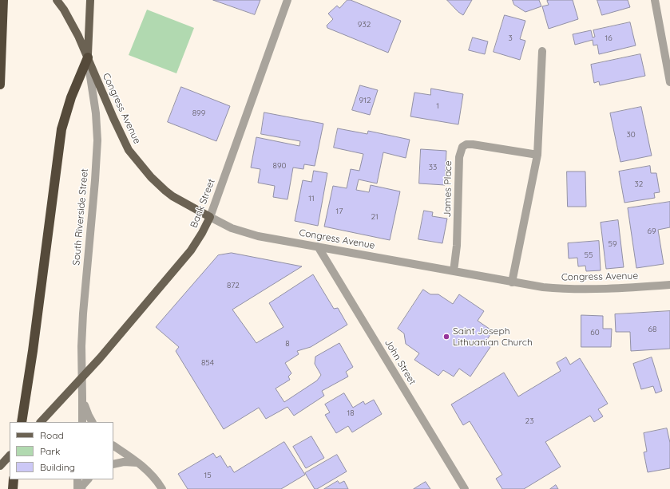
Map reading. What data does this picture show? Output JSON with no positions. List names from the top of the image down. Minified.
{"streets":{"main road":["Congress Avenue","Bank Street"],"street":["James Place","South Riverside Street","John Street"]},"crossings":[["Congress Avenue","James Place"],["Congress Avenue","Bank Street"],["Congress Avenue","South Riverside Street"],["Congress Avenue","John Street"],["Bank Street","South Riverside Street"]],"places":["Saint Joseph Lithuanian Church"],"house_numbers":["932","3","16","912","1","899","30","890","33","32","11","17","21","69","59","55","872","68","60","8","854","18","23","15"],"legend":["Road","Park","Building"]}
